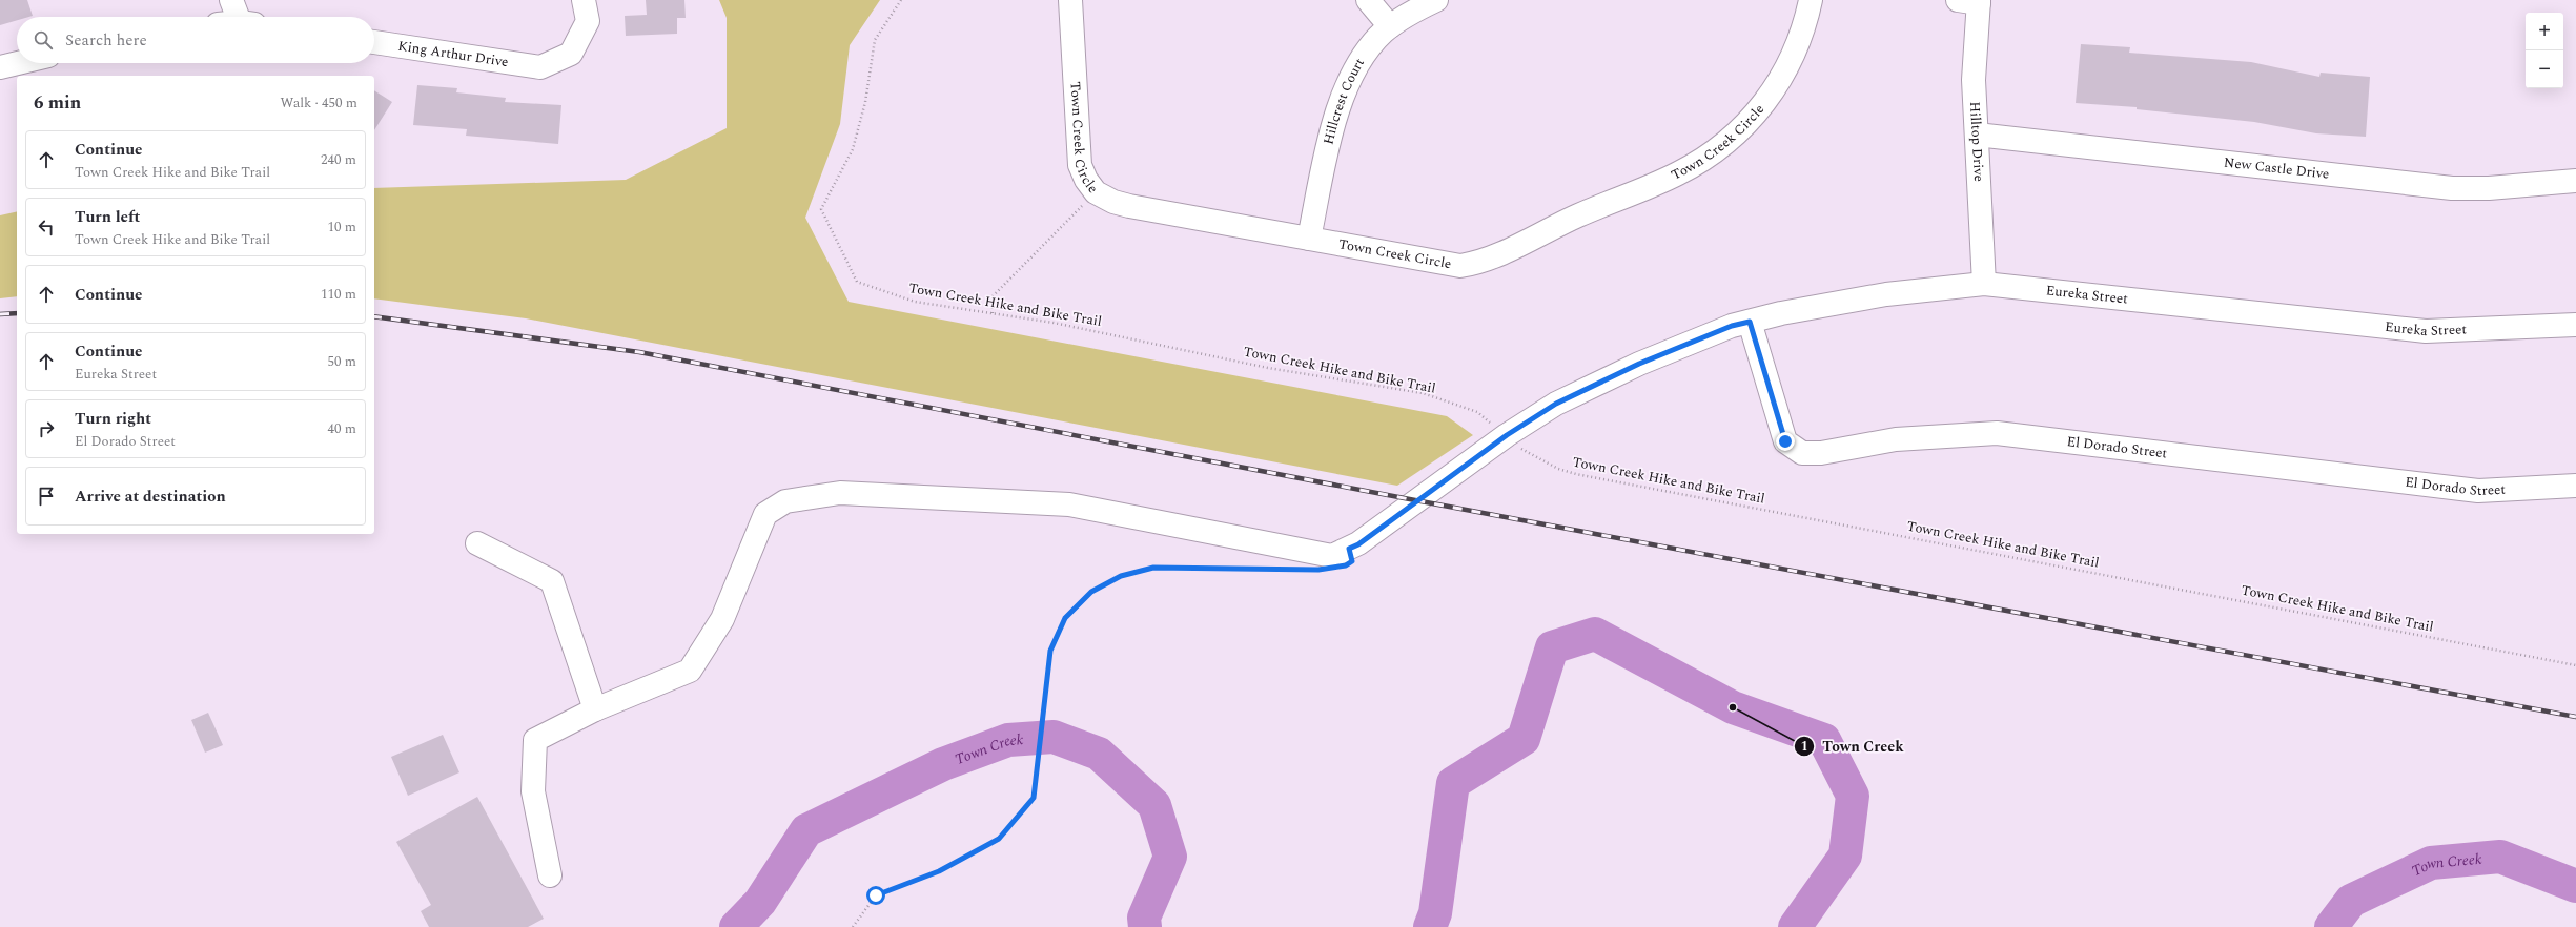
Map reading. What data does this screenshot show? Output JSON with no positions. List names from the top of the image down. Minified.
{"streets":{"street":["King Arthur Drive","Hillcrest Court","Town Creek Circle","Hilltop Drive","New Castle Drive","Eureka Street","El Dorado Street"],"path":["Town Creek Hike and Bike Trail"]},"crossings":[["Hillcrest Court","Town Creek Circle"],["Hilltop Drive","New Castle Drive"],["Hilltop Drive","Eureka Street"],["Eureka Street","Town Creek Hike and Bike Trail"],["Eureka Street","El Dorado Street"]],"water":["Town Creek"],"places":["Town Creek"],"page":{"map_buttons":["+","−"],"search":"Search here","heading":["6 min","Walk · 450 m"],"list":[["Continue","Town Creek Hike and Bike Trail","240 m"],["Turn left","Town Creek Hike and Bike Trail","10 m"],["Continue","110 m"],["Continue","Eureka Street","50 m"],["Turn right","El Dorado Street","40 m"],"Arrive at destination"]}}
